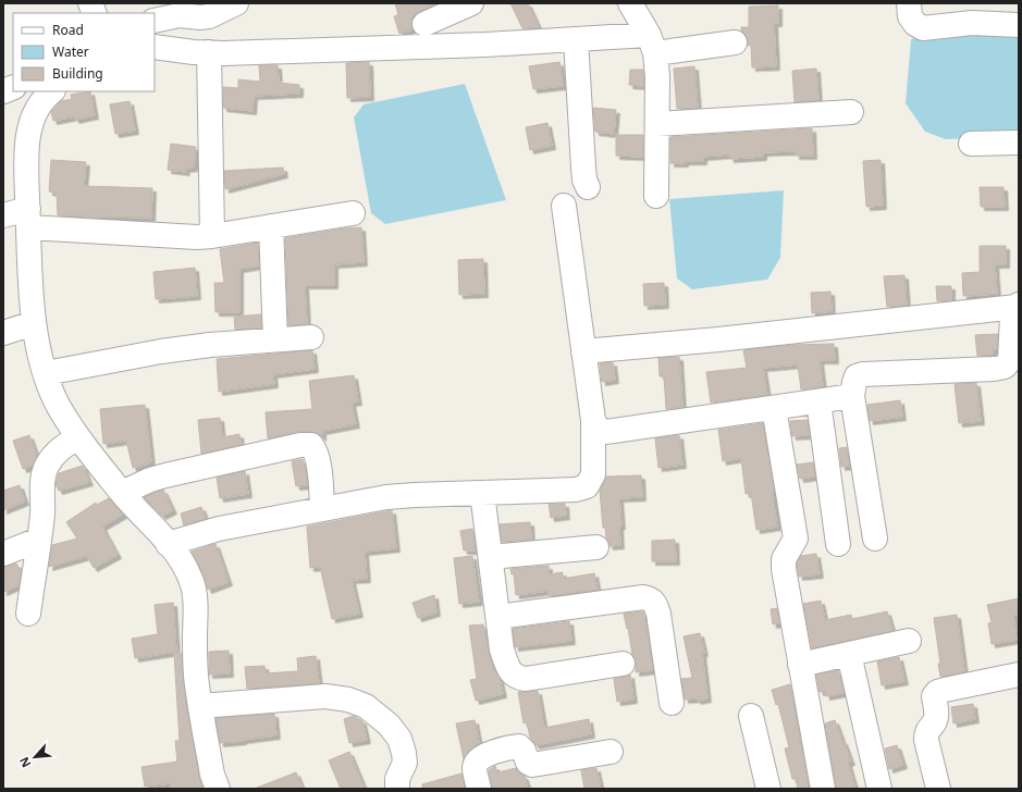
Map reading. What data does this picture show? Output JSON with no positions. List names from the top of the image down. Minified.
{"legend":["Road","Water","Building"],"north":"bottom left"}
